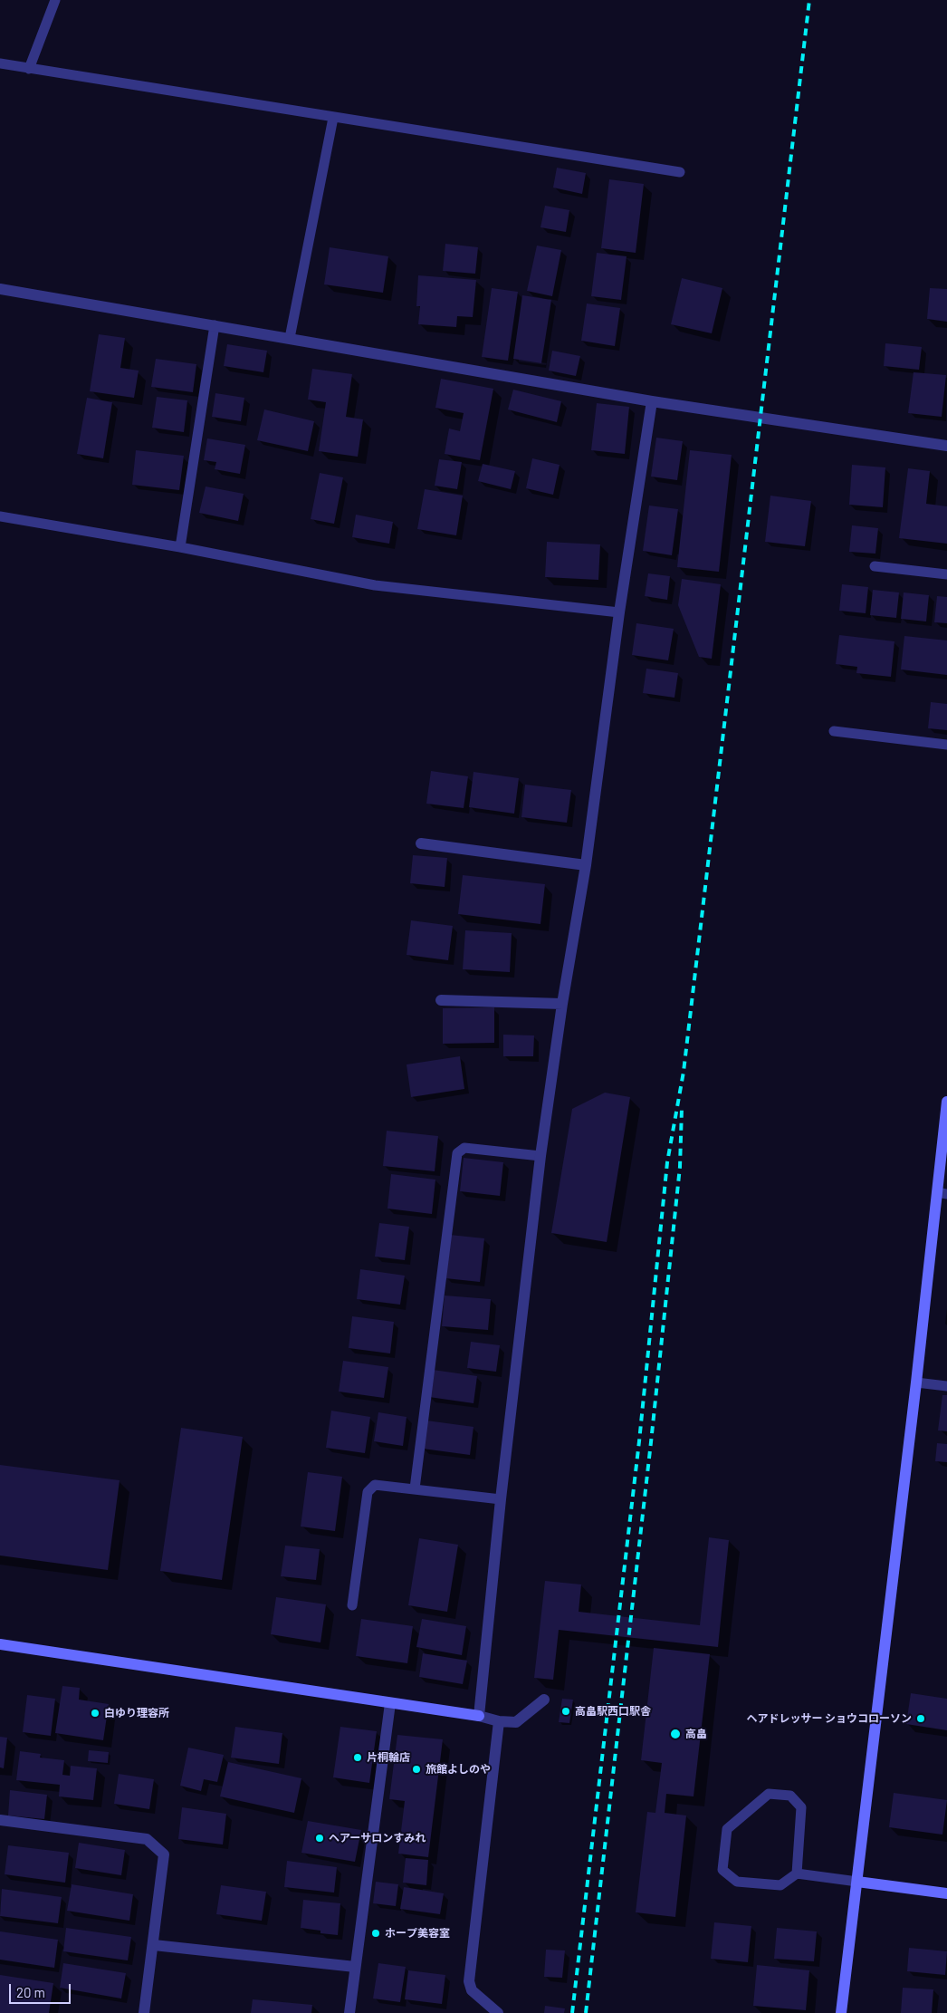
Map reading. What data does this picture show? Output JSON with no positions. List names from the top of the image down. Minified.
{"places":["高畠駅西口駅舎","白ゆり理容所","ヘアドレッサー ショウコローソン","高畠","片桐輪店","旅館よしのや","ヘアーサロンすみれ","ホープ美容室"],"scale_bar":"20 m"}
